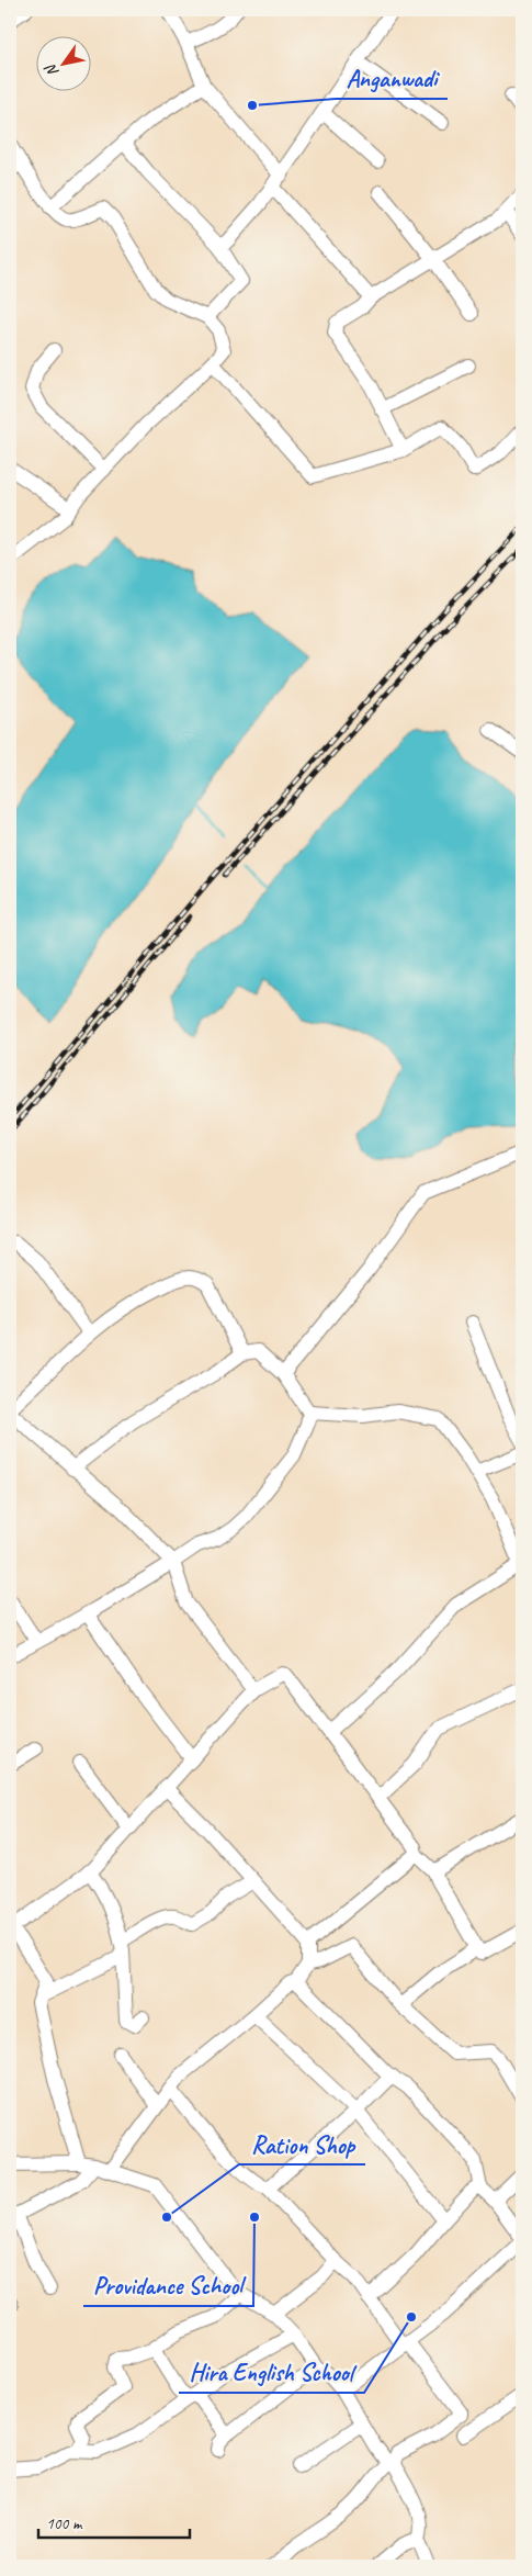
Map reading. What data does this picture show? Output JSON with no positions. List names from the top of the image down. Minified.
{"places":["Anganwadi","Ration Shop","Providance School","Hira English School"],"scale_bar":"100 m","north":"bottom left"}
